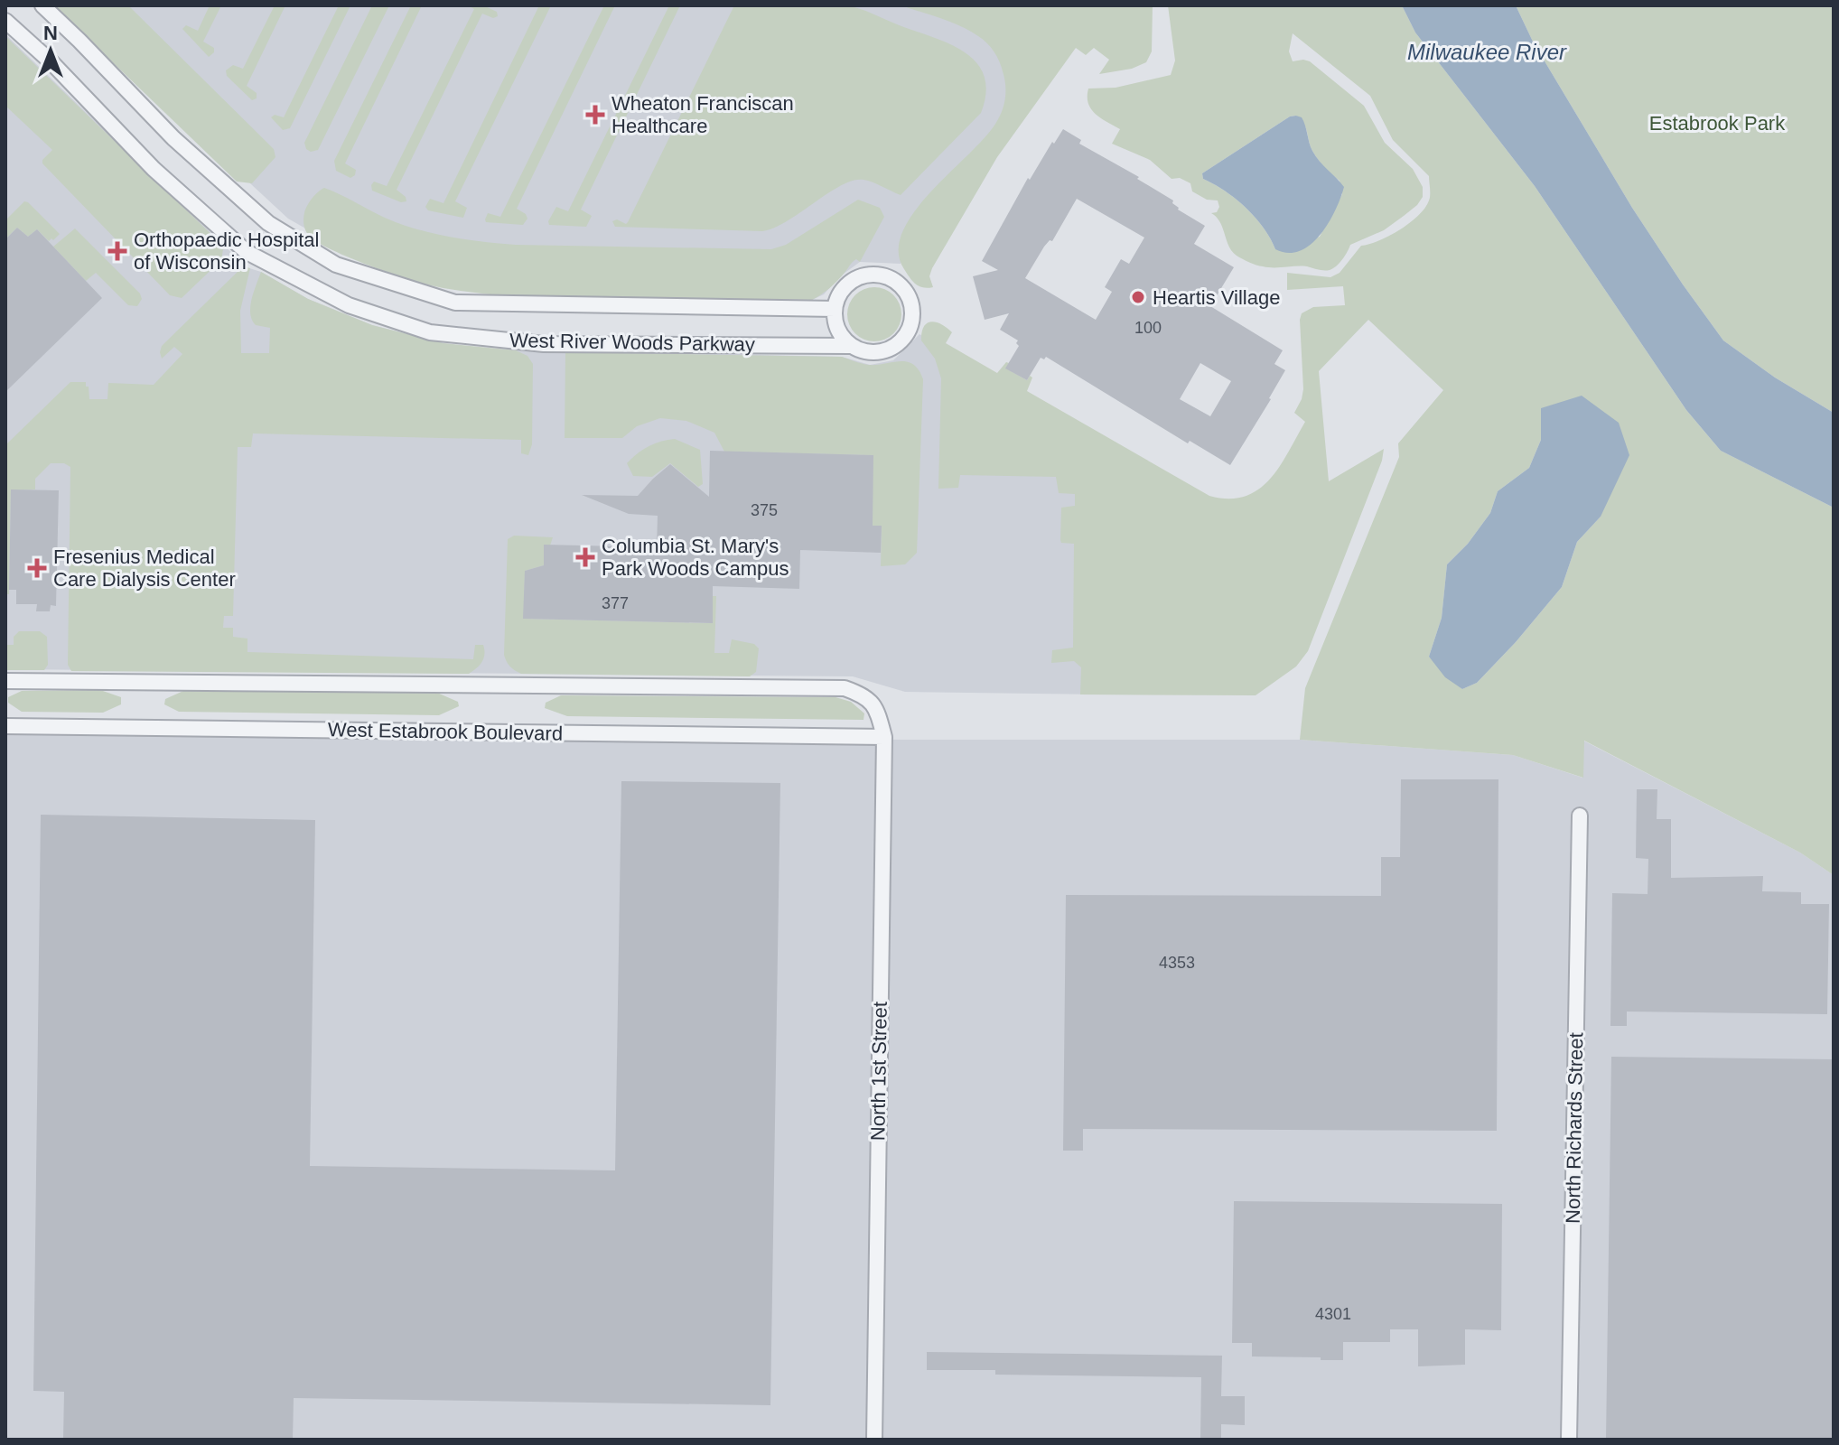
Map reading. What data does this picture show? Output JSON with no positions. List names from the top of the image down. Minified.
{"streets":{"street":["West River Woods Parkway","West Estabrook Boulevard","North 1st Street","North Richards Street"]},"crossings":[["West Estabrook Boulevard","North 1st Street"]],"water":["Milwaukee River"],"parks":["Estabrook Park"],"places":{"health":["Wheaton Franciscan Healthcare","Orthopaedic Hospital of Wisconsin","Columbia St. Mary's Park Woods Campus","Fresenius Medical Care Dialysis Center"],"other":["Heartis Village"]},"house_numbers":["100","375","377","4353","4301"],"north":"top"}
